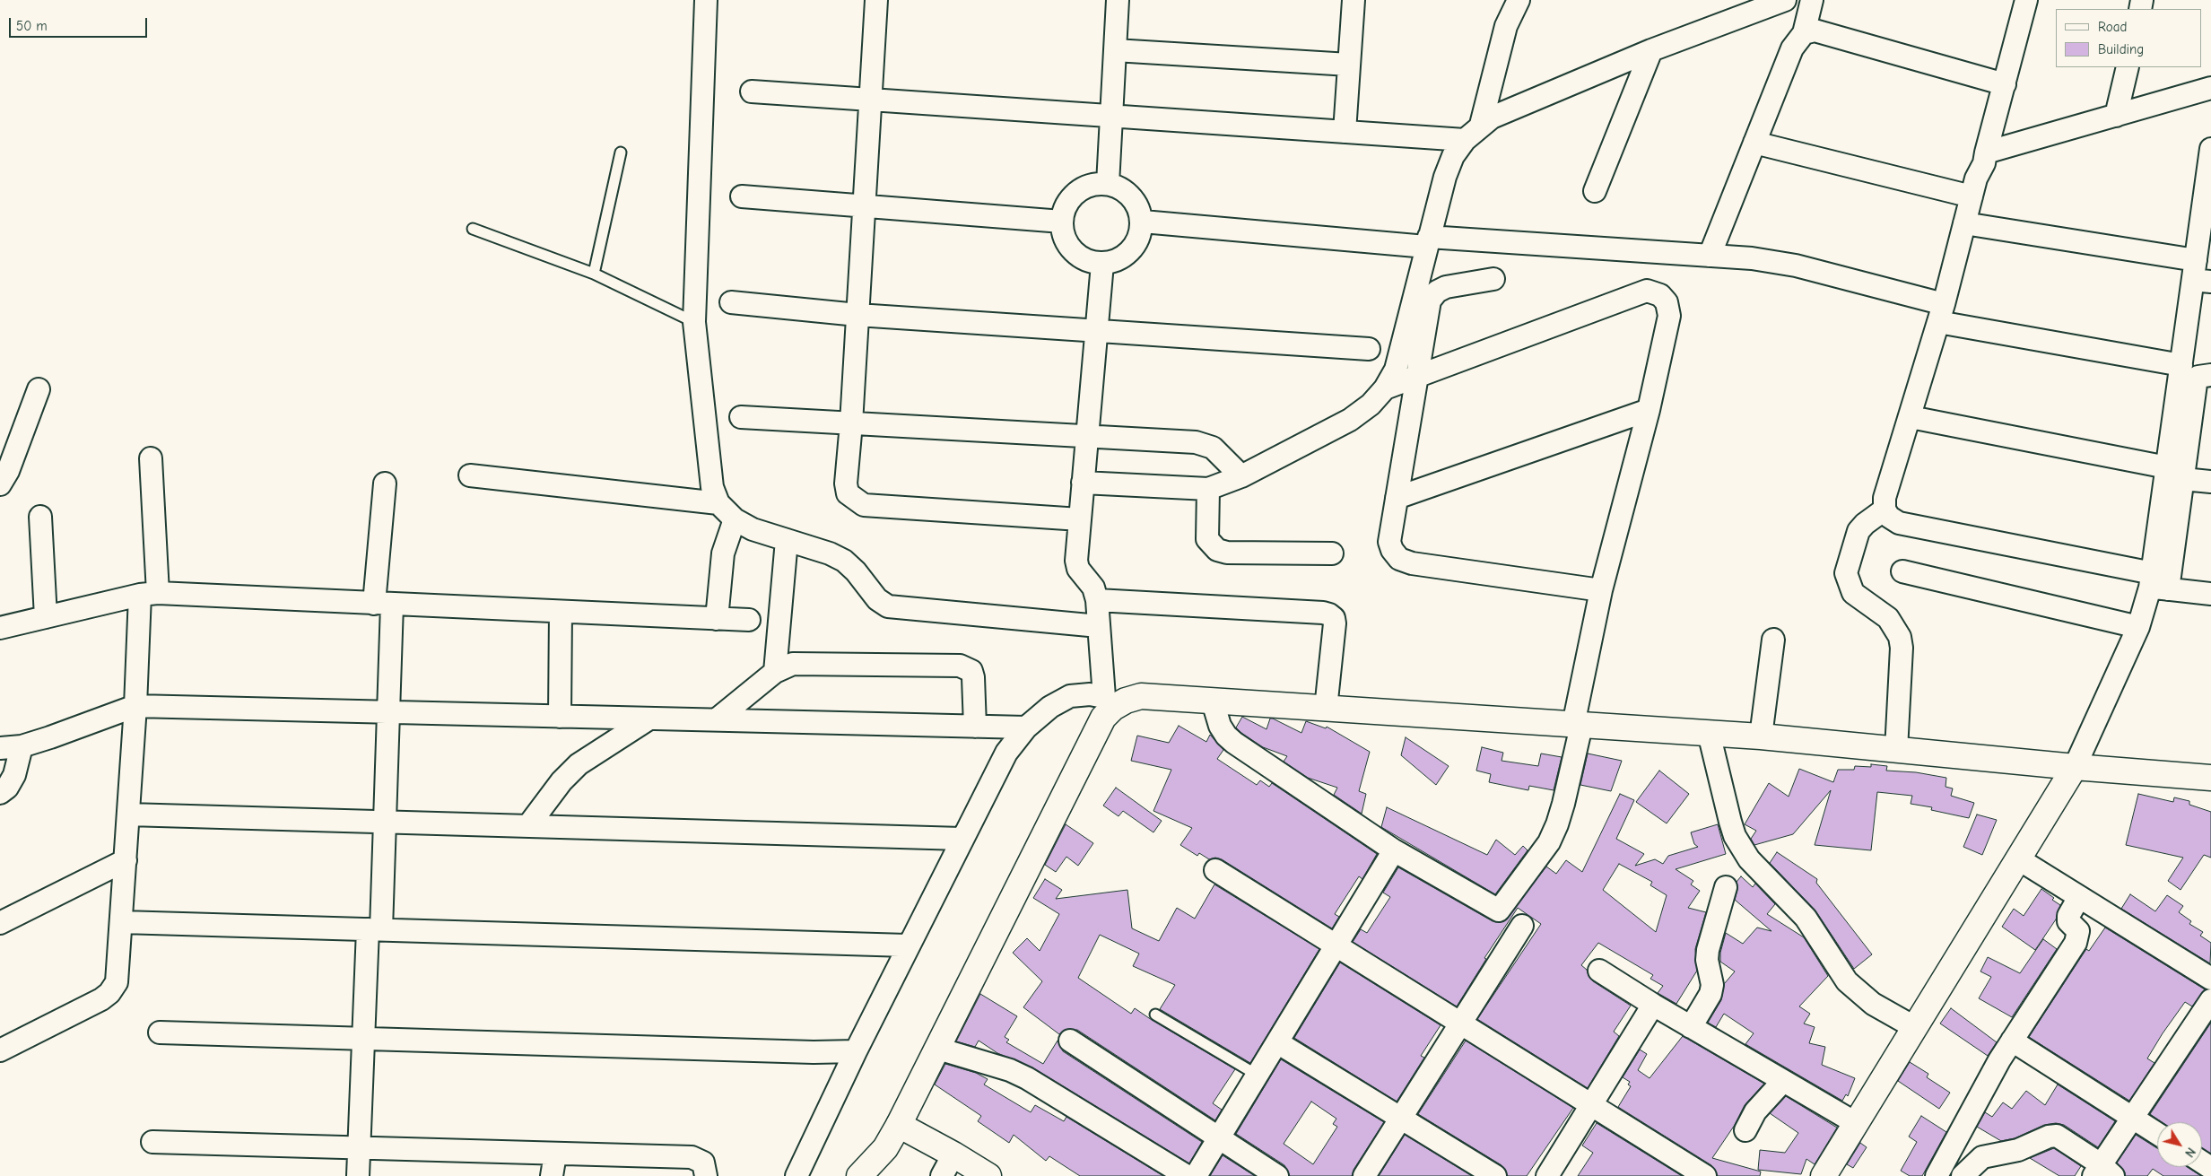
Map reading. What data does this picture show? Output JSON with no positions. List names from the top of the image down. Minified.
{"legend":["Road","Building"],"scale_bar":"50 m","north":"bottom right"}
